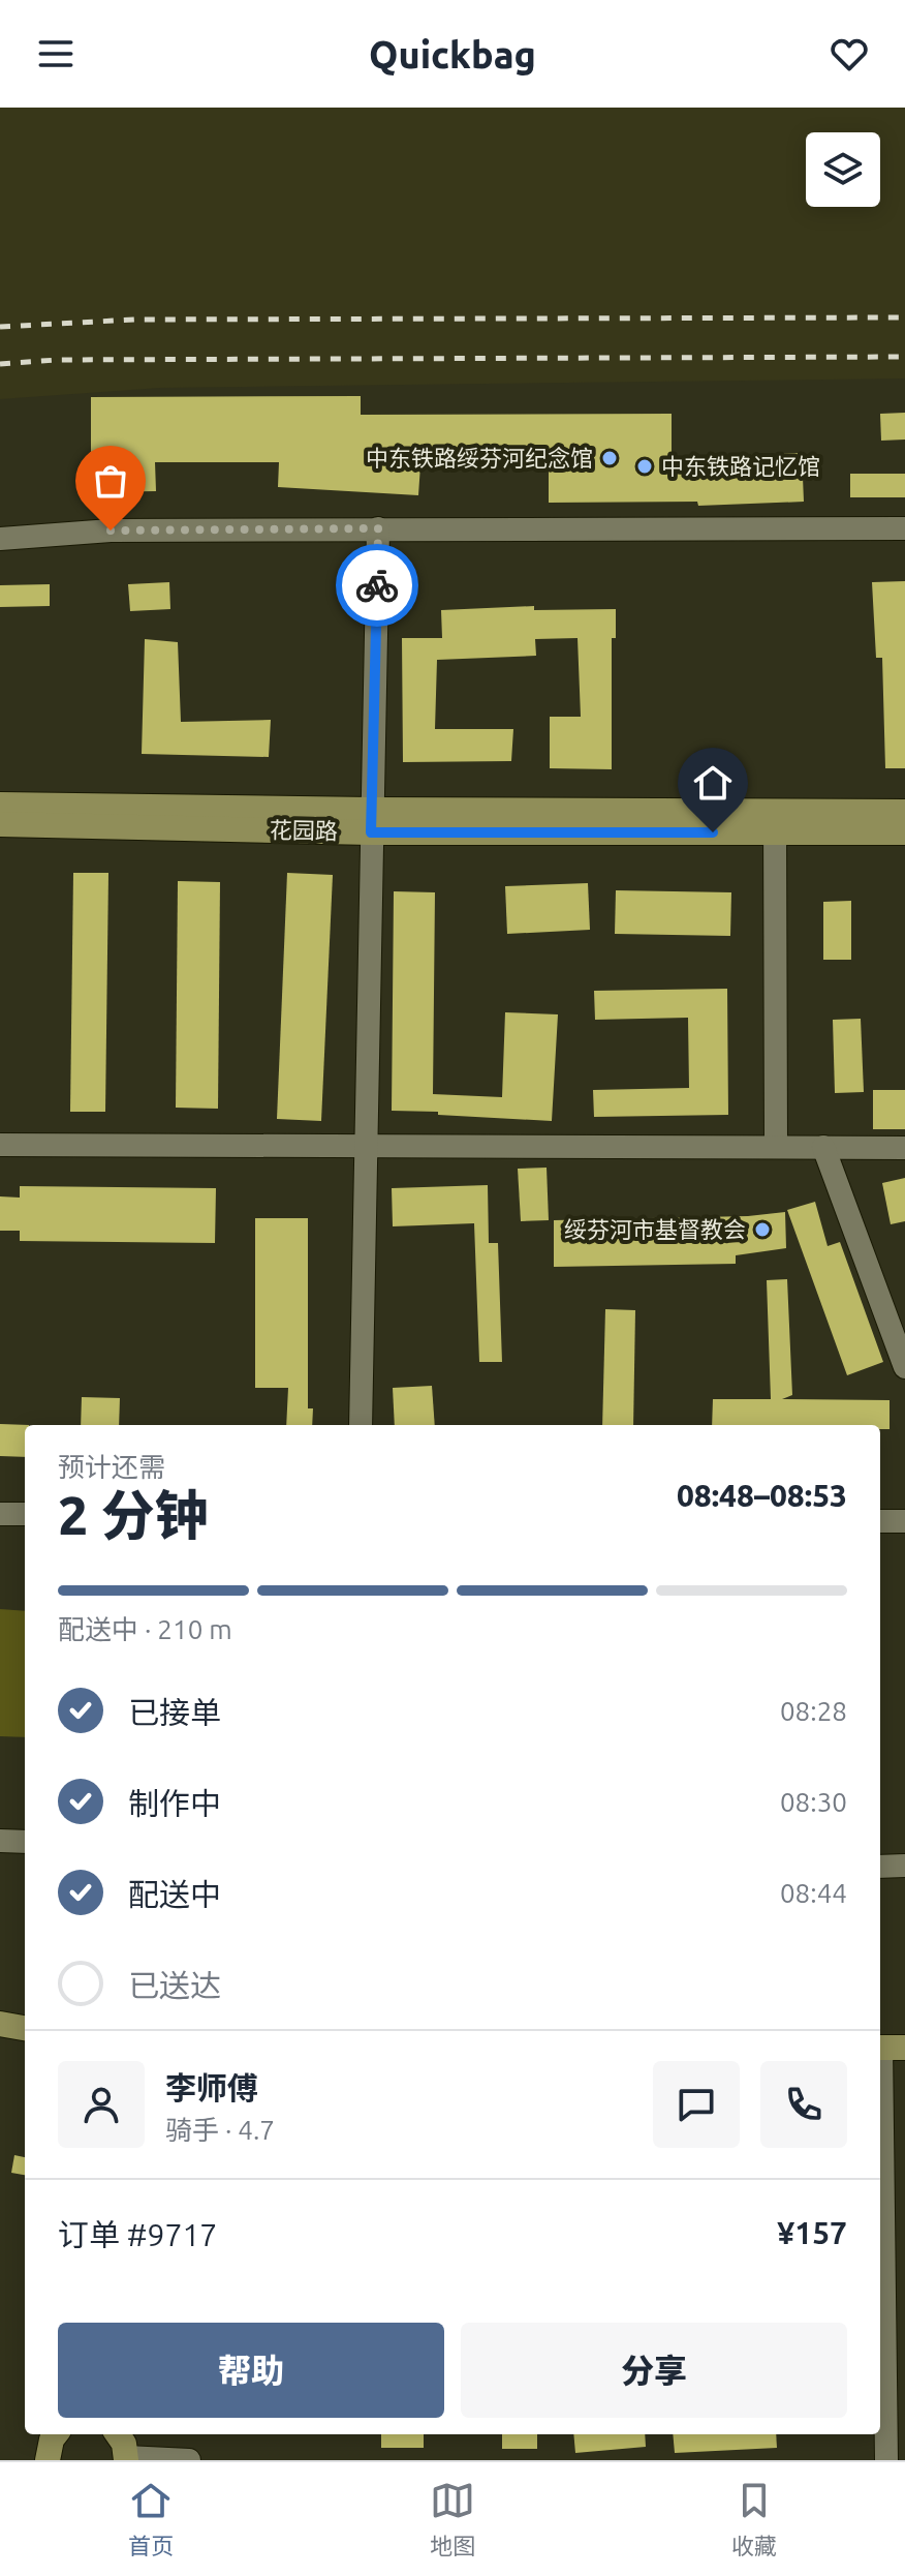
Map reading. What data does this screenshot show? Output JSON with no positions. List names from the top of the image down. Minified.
{"streets":{"main road":["花园路"]},"places":["中东铁路绥芬河纪念馆","中东铁路记忆馆","绥芬河市基督教会"],"page":{"header":"Quickbag","heading":["2 分钟","预计还需","08:48–08:53"],"panel":["李师傅","骑手 · 4.7","订单 #9717","¥157"],"bar":"配送中 · 210 m","list":[["已接单","08:28"],["制作中","08:30"],["配送中","08:44"],"已送达"],"buttons":["帮助","分享"],"tabs":["首页","地图","收藏"]}}
